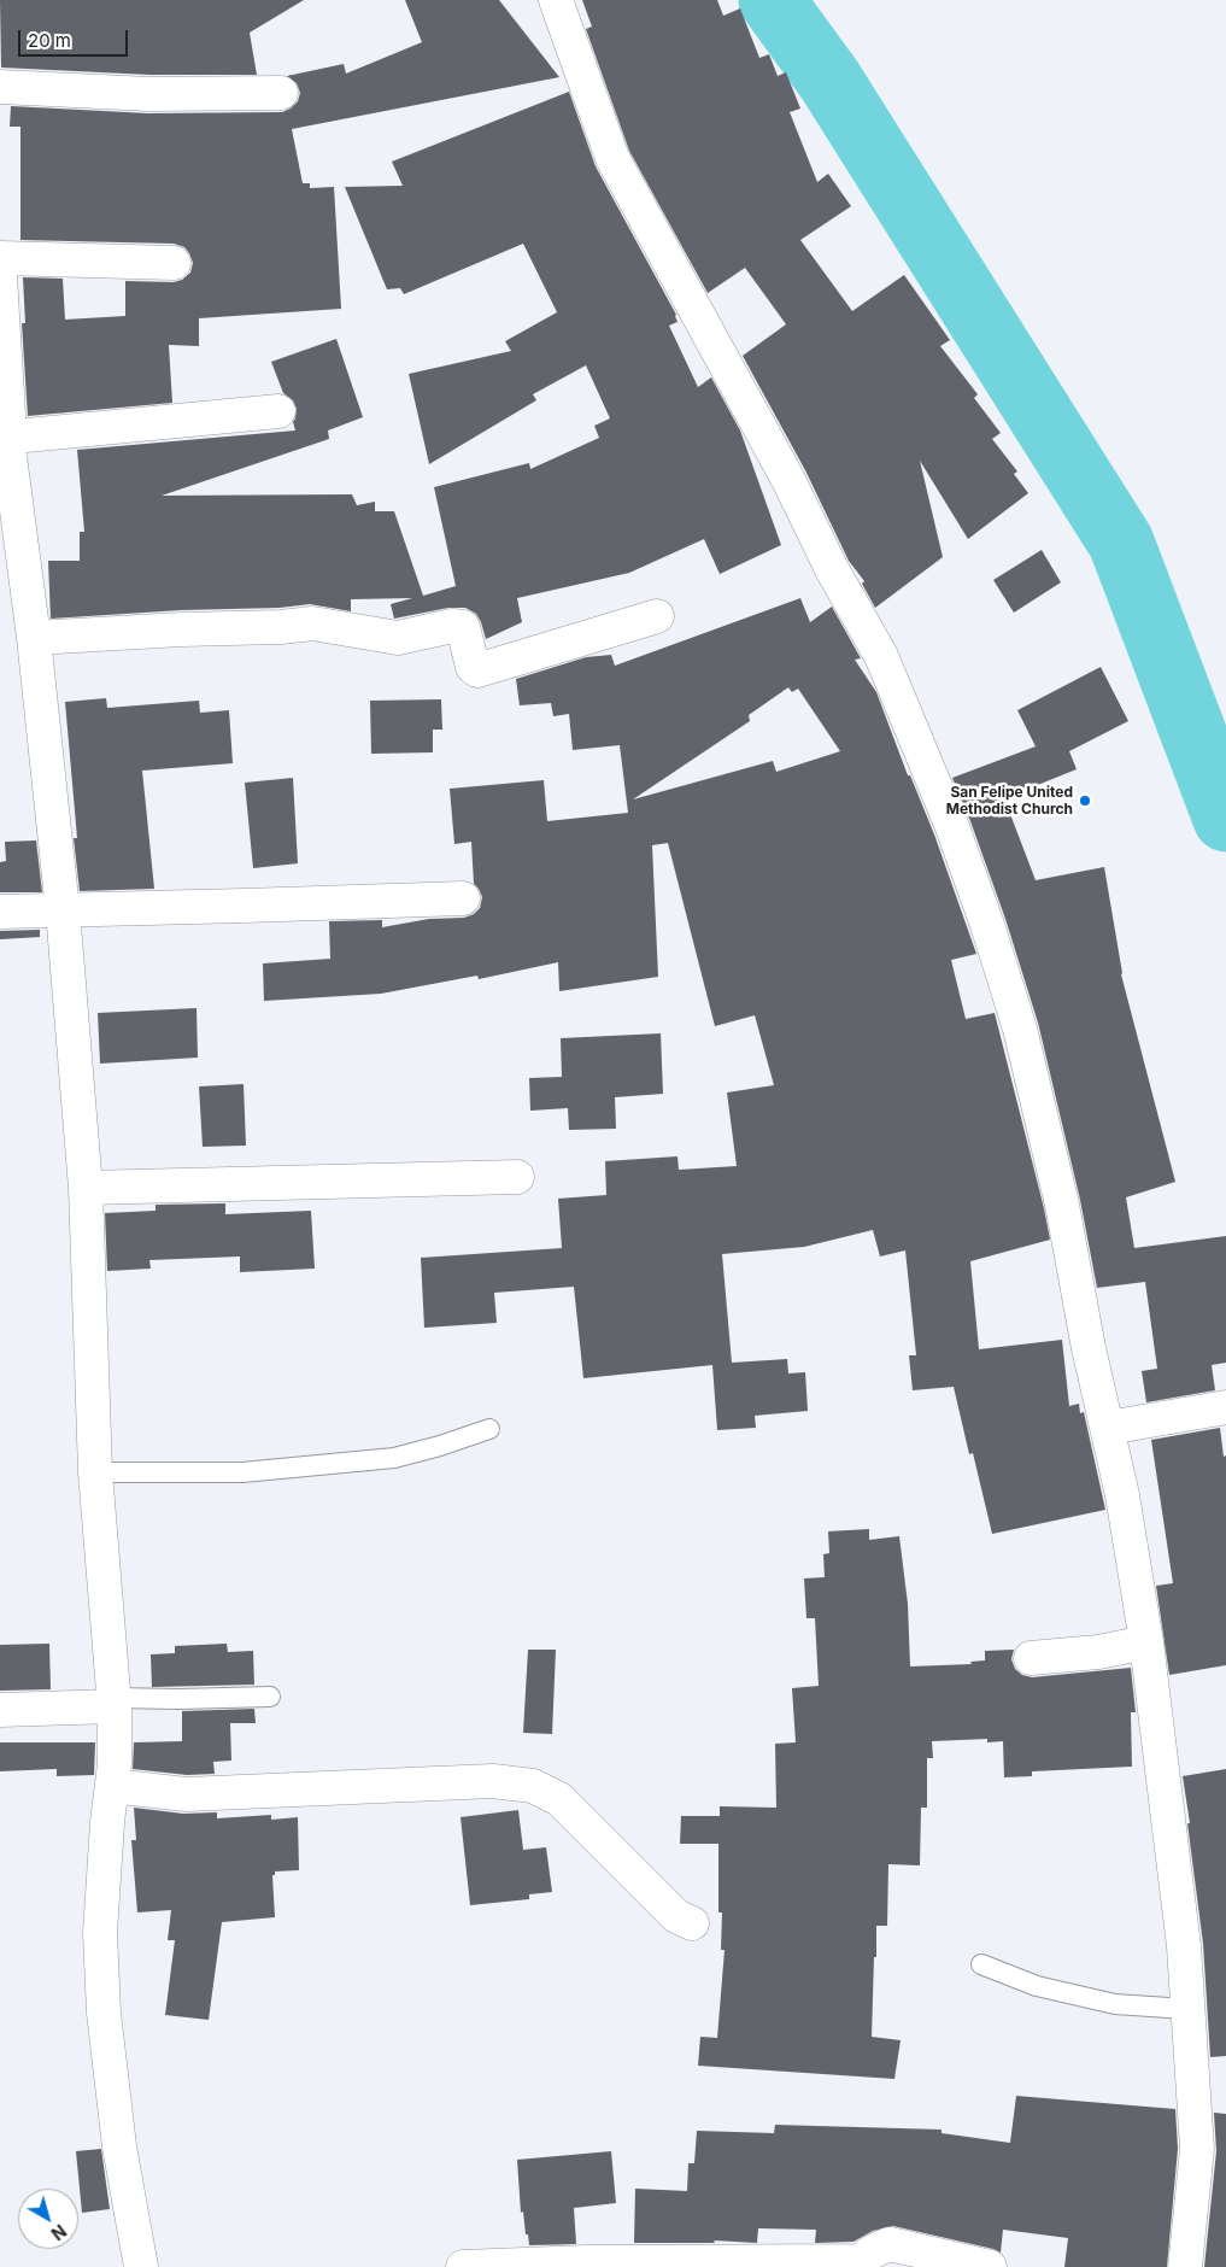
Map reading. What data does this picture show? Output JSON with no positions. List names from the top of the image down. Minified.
{"places":["San Felipe United Methodist Church"],"scale_bar":"20 m","north":"bottom right"}
